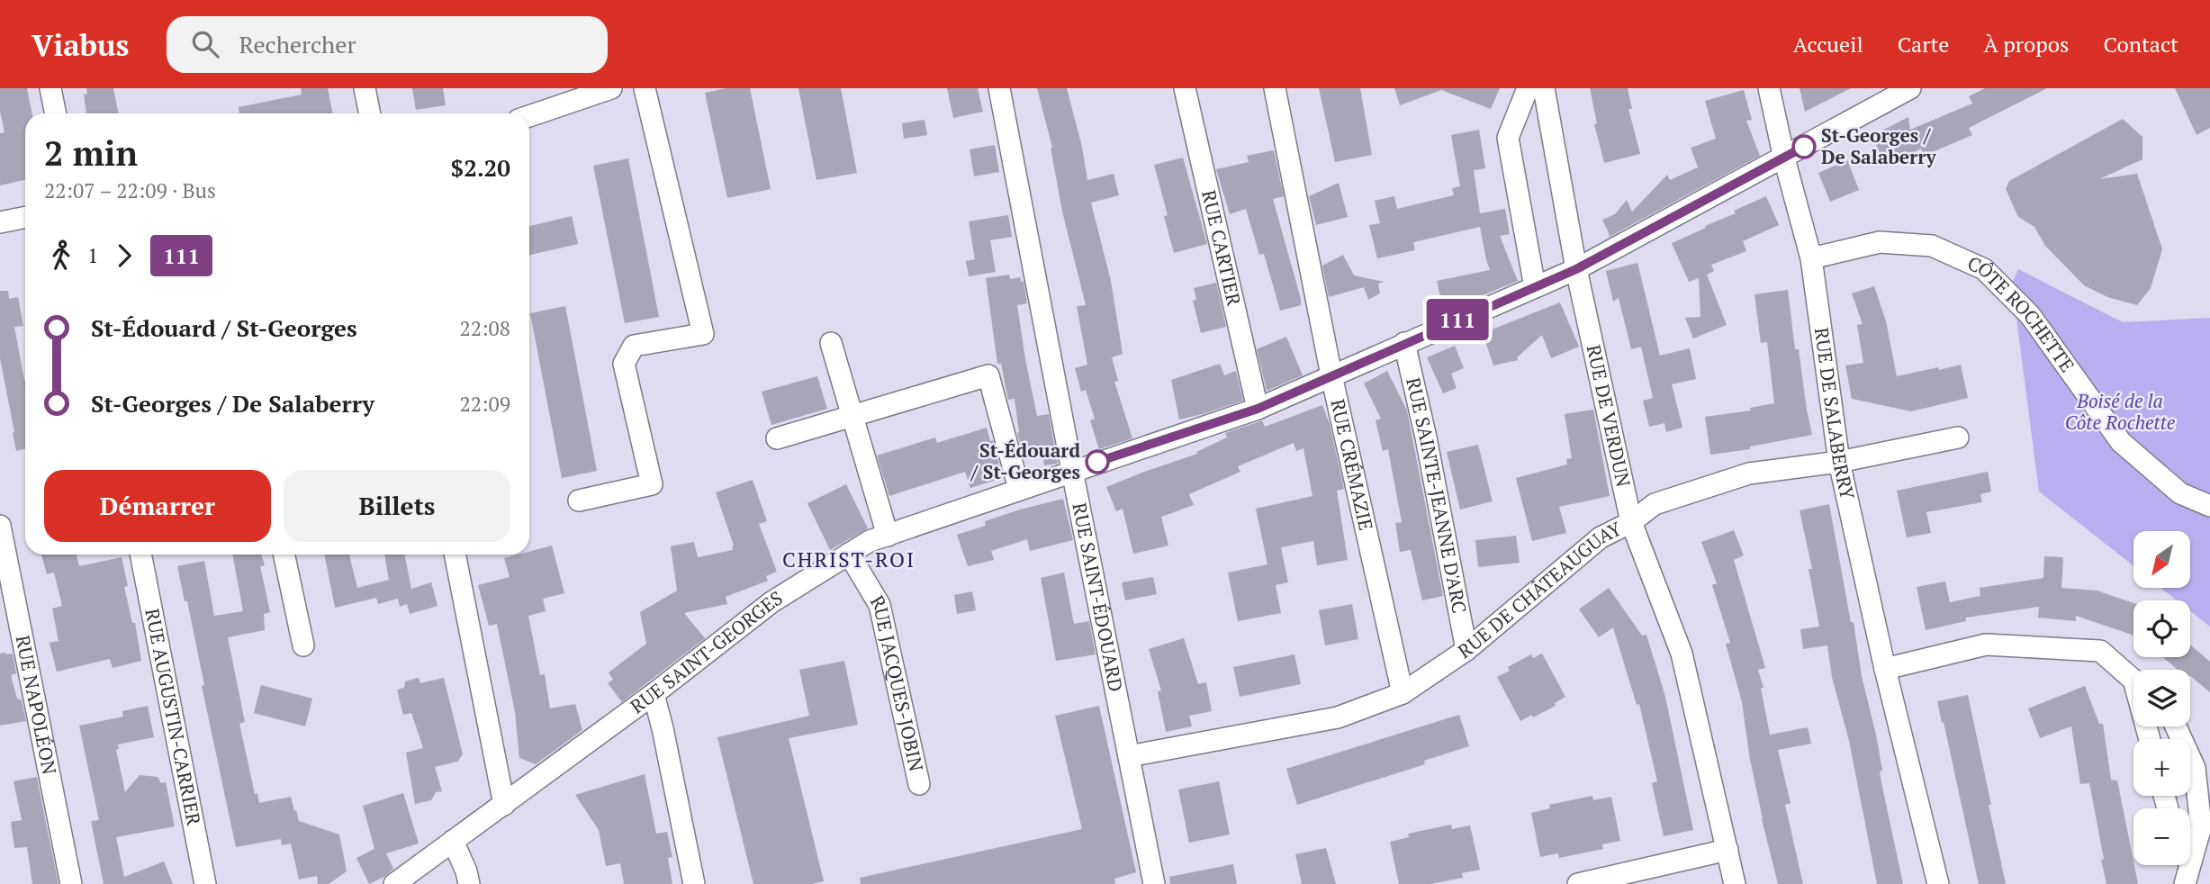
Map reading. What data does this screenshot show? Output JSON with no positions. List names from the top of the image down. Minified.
{"streets":{"street":["RUE CARTIER","CÔTE ROCHETTE","RUE DE SALABERRY","RUE DE VERDUN","RUE CRÉMAZIE","RUE SAINTE-JEANNE D'ARC","RUE DE CHÂTEAUGUAY","RUE SAINT-ÉDOUARD","RUE SAINT-GEORGES","RUE JACQUES-JOBIN","RUE NAPOLÉON","RUE AUGUSTIN-CARRIER"]},"crossings":[["RUE CARTIER","RUE SAINT-GEORGES"],["CÔTE ROCHETTE","RUE DE SALABERRY"],["RUE DE SALABERRY","RUE DE CHÂTEAUGUAY"],["RUE DE SALABERRY","RUE SAINT-GEORGES"],["RUE DE VERDUN","RUE DE CHÂTEAUGUAY"],["RUE DE VERDUN","RUE SAINT-GEORGES"],["RUE CRÉMAZIE","RUE DE CHÂTEAUGUAY"],["RUE CRÉMAZIE","RUE SAINT-GEORGES"],["RUE SAINTE-JEANNE D'ARC","RUE DE CHÂTEAUGUAY"],["RUE SAINTE-JEANNE D'ARC","RUE SAINT-GEORGES"],["RUE DE CHÂTEAUGUAY","RUE SAINT-ÉDOUARD"],["RUE SAINT-ÉDOUARD","RUE SAINT-GEORGES"],["RUE SAINT-GEORGES","RUE JACQUES-JOBIN"]],"districts":["CHRIST-ROI"],"parks":["Boisé de la Côte Rochette"],"places":["St-Georges / De Salaberry","St-Édouard / St-Georges"],"lines":["bus line 111"],"north":"bottom left","page":{"header":"Viabus","search":"Rechercher","nav":["Accueil","Carte","À propos","Contact"],"on_map":"111","heading":["2 min","22:07 – 22:09 · Bus","$2.20"],"legs":["1","111"],"list":[{"name":"St-Édouard / St-Georges","value":"22:08"},{"name":"St-Georges / De Salaberry","value":"22:09"}],"buttons":["Démarrer","Billets"],"map_buttons":["+","−"]}}
